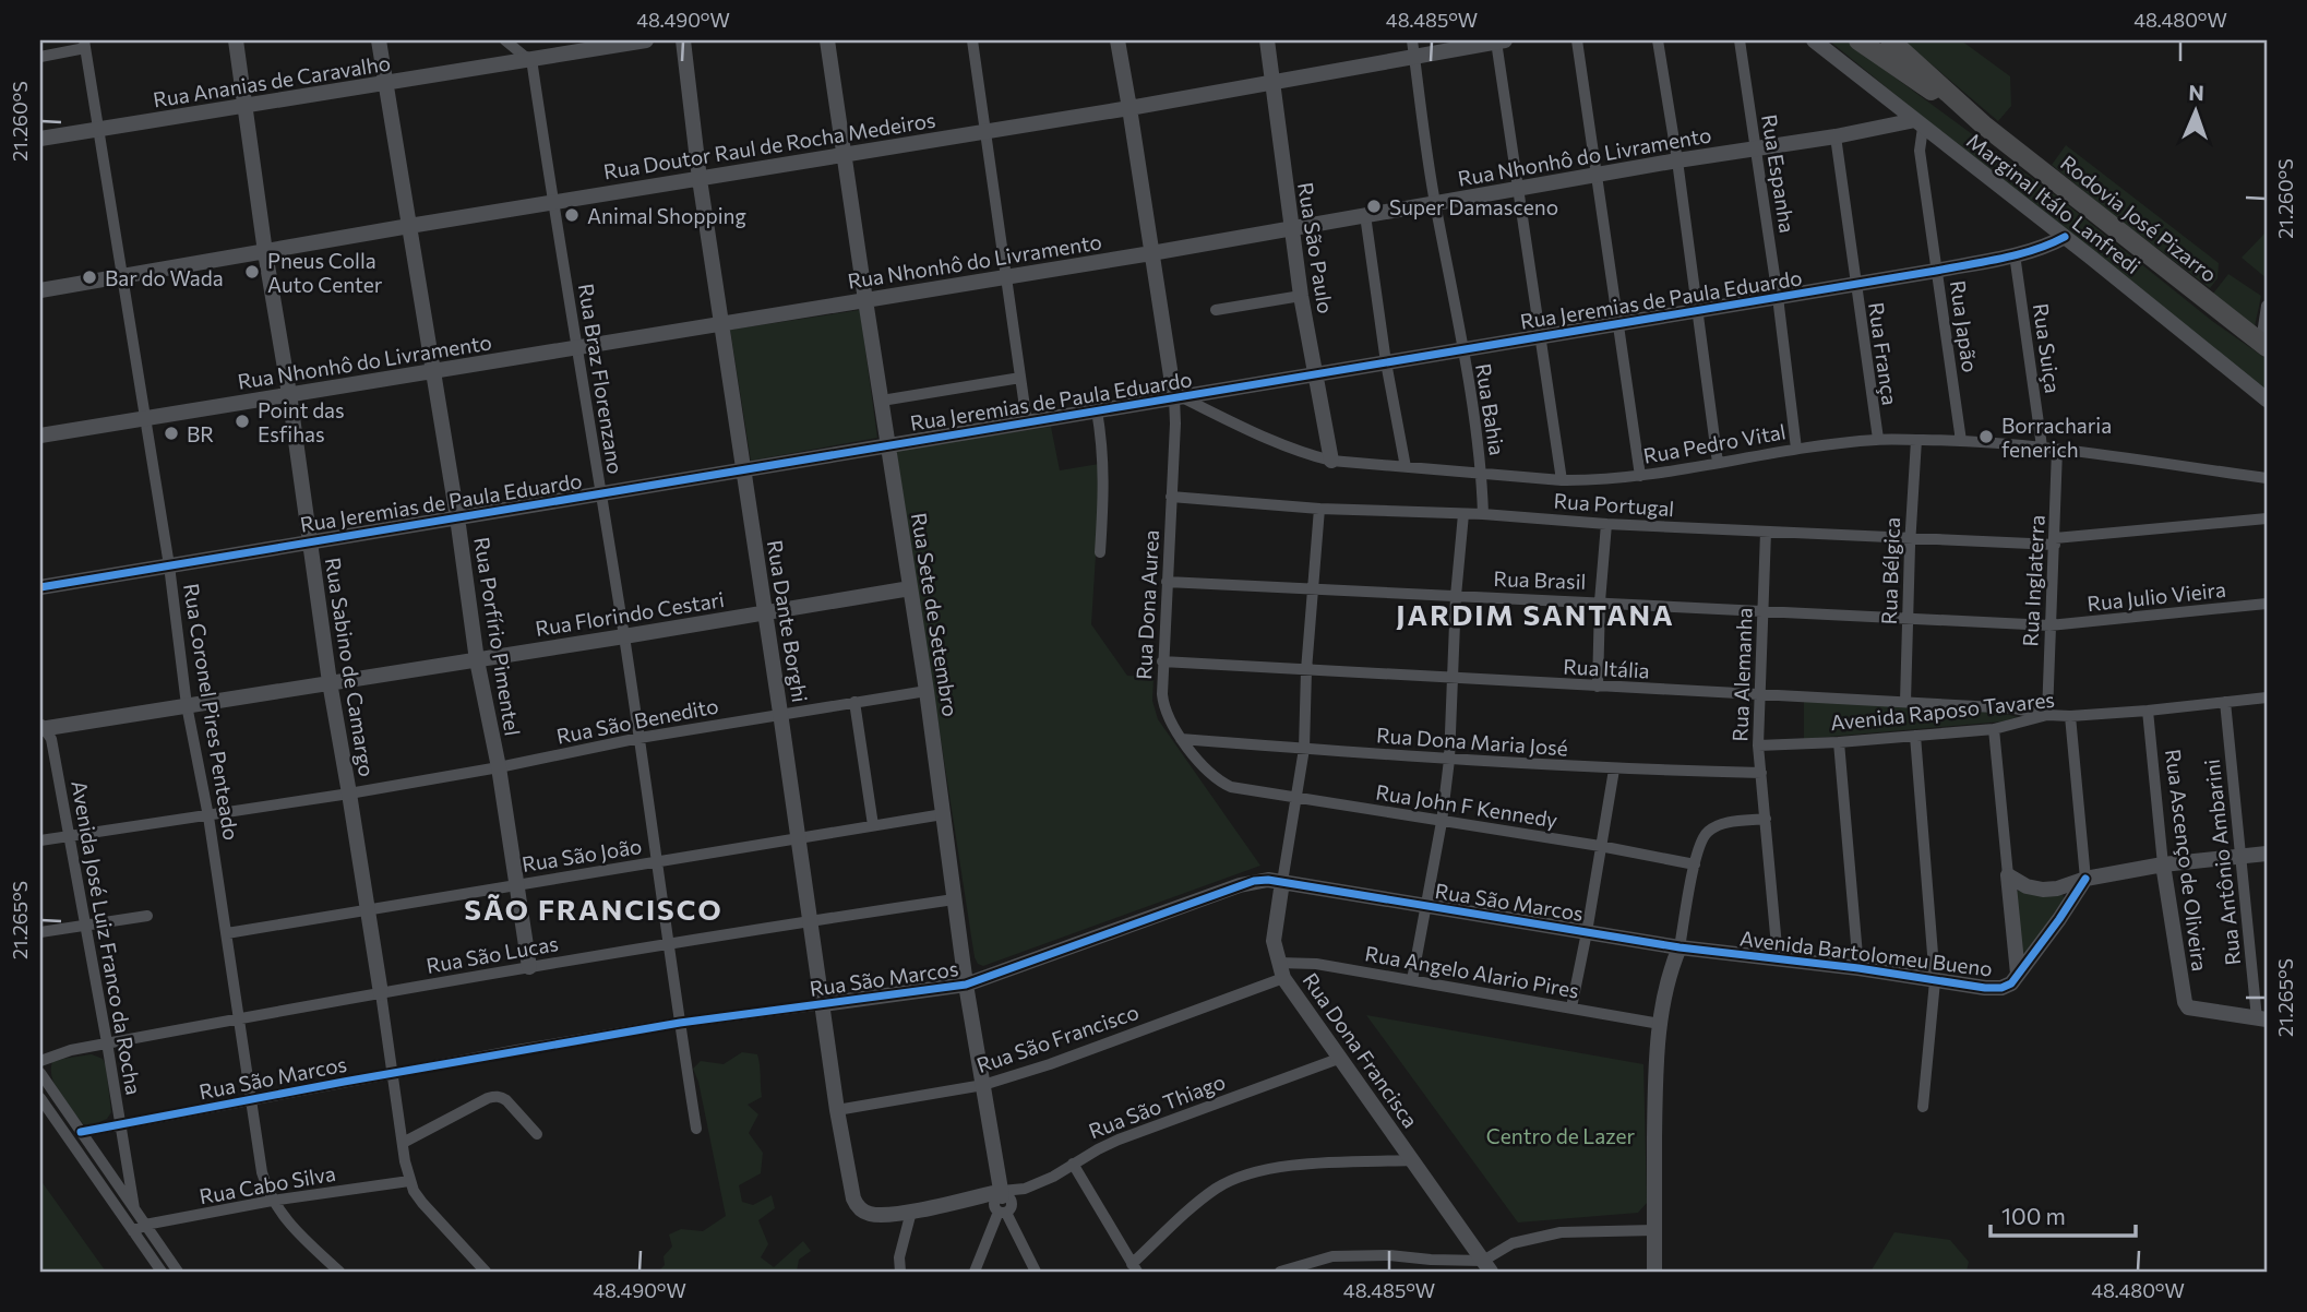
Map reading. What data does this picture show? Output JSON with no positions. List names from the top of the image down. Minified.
{"streets":{"main road":["Rodovia José Pizarro"],"street":["Rua Ananias de Caravalho","Rua Doutor Raul de Rocha Medeiros","Rua Nhonhô do Livramento","Rua Espanha","Marginal Itálo Lanfredi","Rua São Paulo","Rua Jeremias de Paula Eduardo","Rua Japão","Rua Suiça","Rua França","Rua Braz Florenzano","Rua Bahia","Rua Pedro Vital","Rua Portugal","Rua Bélgica","Rua Brasil","Rua Inglaterra","Rua Julio Vieira","Rua Dona Aurea","Rua Florindo Cestari","Rua Sete de Setembro","Rua Dante Borghi","Rua Porfírio Pimentel","Rua Sabino de Camargo","Rua Itália","Rua Alemanha","Avenida Raposo Tavares","Rua Coronel Pires Penteado","Rua São Benedito","Rua Dona Maria José","Rua John F Kennedy","Rua São João","Rua Ascenço de Oliveira","Rua Antônio Ambarini","Rua São Marcos","Avenida José Luiz Franco da Rocha","Avenida Bartolomeu Bueno","Rua São Lucas","Rua Angelo Alario Pires","Rua São Francisco","Rua Dona Francisca","Rua São Thiago","Rua Cabo Silva"]},"crossings":[["Rua Ananias de Caravalho","Rua Braz Florenzano"],["Rua Ananias de Caravalho","Rua Porfírio Pimentel"],["Rua Ananias de Caravalho","Rua Sabino de Camargo"],["Rua Ananias de Caravalho","Rua Coronel Pires Penteado"],["Rua Doutor Raul de Rocha Medeiros","Rua São Paulo"],["Rua Doutor Raul de Rocha Medeiros","Rua Braz Florenzano"],["Rua Doutor Raul de Rocha Medeiros","Rua Bahia"],["Rua Doutor Raul de Rocha Medeiros","Rua Sete de Setembro"],["Rua Doutor Raul de Rocha Medeiros","Rua Dante Borghi"],["Rua Doutor Raul de Rocha Medeiros","Rua Porfírio Pimentel"],["Rua Doutor Raul de Rocha Medeiros","Rua Sabino de Camargo"],["Rua Doutor Raul de Rocha Medeiros","Rua Coronel Pires Penteado"],["Rua Nhonhô do Livramento","Rua Espanha"],["Rua Nhonhô do Livramento","Marginal Itálo Lanfredi"],["Rua Nhonhô do Livramento","Rua São Paulo"],["Rua Nhonhô do Livramento","Rua Japão"],["Rua Nhonhô do Livramento","Rua França"],["Rua Nhonhô do Livramento","Rua Braz Florenzano"],["Rua Nhonhô do Livramento","Rua Bahia"],["Rua Nhonhô do Livramento","Rua Sete de Setembro"],["Rua Nhonhô do Livramento","Rua Dante Borghi"],["Rua Nhonhô do Livramento","Rua Porfírio Pimentel"],["Rua Nhonhô do Livramento","Rua Sabino de Camargo"],["Rua Nhonhô do Livramento","Rua Coronel Pires Penteado"],["Rua Espanha","Rua Jeremias de Paula Eduardo"],["Rua Espanha","Rua Pedro Vital"],["Marginal Itálo Lanfredi","Rua Jeremias de Paula Eduardo"],["Marginal Itálo Lanfredi","Rua Japão"],["Rua São Paulo","Rua Jeremias de Paula Eduardo"],["Rua São Paulo","Rua Pedro Vital"],["Rua Jeremias de Paula Eduardo","Rua Japão"],["Rua Jeremias de Paula Eduardo","Rua Suiça"],["Rua Jeremias de Paula Eduardo","Rua França"],["Rua Jeremias de Paula Eduardo","Rua Braz Florenzano"],["Rua Jeremias de Paula Eduardo","Rua Bahia"],["Rua Jeremias de Paula Eduardo","Rua Pedro Vital"],["Rua Jeremias de Paula Eduardo","Rua Dona Aurea"],["Rua Jeremias de Paula Eduardo","Rua Sete de Setembro"],["Rua Jeremias de Paula Eduardo","Rua Dante Borghi"],["Rua Jeremias de Paula Eduardo","Rua Porfírio Pimentel"],["Rua Jeremias de Paula Eduardo","Rua Sabino de Camargo"],["Rua Jeremias de Paula Eduardo","Rua Coronel Pires Penteado"],["Rua Japão","Rua Pedro Vital"],["Rua Suiça","Rua Pedro Vital"],["Rua França","Rua Pedro Vital"],["Rua Braz Florenzano","Rua Florindo Cestari"],["Rua Braz Florenzano","Rua São Benedito"],["Rua Braz Florenzano","Rua São João"],["Rua Braz Florenzano","Rua São Marcos"],["Rua Braz Florenzano","Rua São Lucas"],["Rua Bahia","Rua Pedro Vital"],["Rua Bahia","Rua Portugal"],["Rua Pedro Vital","Rua Bélgica"],["Rua Pedro Vital","Rua Inglaterra"],["Rua Pedro Vital","Rua Dona Aurea"],["Rua Portugal","Rua Bélgica"],["Rua Portugal","Rua Inglaterra"],["Rua Portugal","Rua Dona Aurea"],["Rua Portugal","Rua Alemanha"],["Rua Portugal","Rua Dona Francisca"],["Rua Bélgica","Rua Brasil"],["Rua Bélgica","Rua Itália"],["Rua Brasil","Rua Inglaterra"],["Rua Brasil","Rua Julio Vieira"],["Rua Brasil","Rua Dona Aurea"],["Rua Brasil","Rua Alemanha"],["Rua Brasil","Rua Dona Francisca"],["Rua Inglaterra","Rua Julio Vieira"],["Rua Inglaterra","Rua Itália"],["Rua Inglaterra","Avenida Raposo Tavares"],["Rua Dona Aurea","Rua Itália"],["Rua Dona Aurea","Rua Dona Maria José"],["Rua Dona Aurea","Rua John F Kennedy"],["Rua Florindo Cestari","Rua Sete de Setembro"],["Rua Florindo Cestari","Rua Dante Borghi"],["Rua Florindo Cestari","Rua Porfírio Pimentel"],["Rua Florindo Cestari","Rua Sabino de Camargo"],["Rua Florindo Cestari","Rua Coronel Pires Penteado"],["Rua Florindo Cestari","Avenida José Luiz Franco da Rocha"],["Rua Sete de Setembro","Rua São Benedito"],["Rua Sete de Setembro","Rua São João"],["Rua Sete de Setembro","Rua São Marcos"],["Rua Sete de Setembro","Rua São Lucas"],["Rua Sete de Setembro","Rua São Francisco"],["Rua Sete de Setembro","Rua São Thiago"],["Rua Dante Borghi","Rua São Benedito"],["Rua Dante Borghi","Rua São João"],["Rua Dante Borghi","Rua São Marcos"],["Rua Dante Borghi","Rua São Lucas"],["Rua Dante Borghi","Rua São Francisco"],["Rua Dante Borghi","Rua São Thiago"],["Rua Porfírio Pimentel","Rua São Benedito"],["Rua Porfírio Pimentel","Rua São João"],["Rua Porfírio Pimentel","Rua São Lucas"],["Rua Sabino de Camargo","Rua São Benedito"],["Rua Sabino de Camargo","Rua São João"],["Rua Sabino de Camargo","Rua São Marcos"],["Rua Sabino de Camargo","Rua São Lucas"],["Rua Sabino de Camargo","Rua Cabo Silva"],["Rua Itália","Rua Alemanha"],["Rua Itália","Avenida Raposo Tavares"],["Rua Itália","Rua Dona Francisca"],["Rua Alemanha","Avenida Raposo Tavares"],["Rua Alemanha","Rua Dona Maria José"],["Rua Alemanha","Avenida Bartolomeu Bueno"],["Avenida Raposo Tavares","Rua Ascenço de Oliveira"],["Avenida Raposo Tavares","Rua Antônio Ambarini"],["Rua Coronel Pires Penteado","Rua São Benedito"],["Rua Coronel Pires Penteado","Rua São João"],["Rua Coronel Pires Penteado","Rua São Marcos"],["Rua Coronel Pires Penteado","Rua São Lucas"],["Rua Coronel Pires Penteado","Rua Cabo Silva"],["Rua São Benedito","Avenida José Luiz Franco da Rocha"],["Rua Dona Maria José","Rua Dona Francisca"],["Rua John F Kennedy","Rua Dona Francisca"],["Rua Ascenço de Oliveira","Rua Antônio Ambarini"],["Rua São Marcos","Avenida José Luiz Franco da Rocha"],["Rua São Marcos","Avenida Bartolomeu Bueno"],["Rua São Marcos","Rua Dona Francisca"],["Avenida José Luiz Franco da Rocha","Rua São Lucas"],["Rua Angelo Alario Pires","Rua São Francisco"],["Rua Angelo Alario Pires","Rua Dona Francisca"],["Rua São Francisco","Rua Dona Francisca"],["Rua Dona Francisca","Rua São Thiago"]],"districts":["JARDIM SANTANA","SÃO FRANCISCO"],"parks":["Centro de Lazer"],"places":["Super Damasceno","Animal Shopping","Pneus Colla Auto Center","Bar do Wada","Point das Esfihas","BR","Borracharia fenerich"],"scale_bar":"100 m","north":"top","coordinates":["48.490°W","48.485°W","48.480°W","21.260°S","21.265°S"]}
